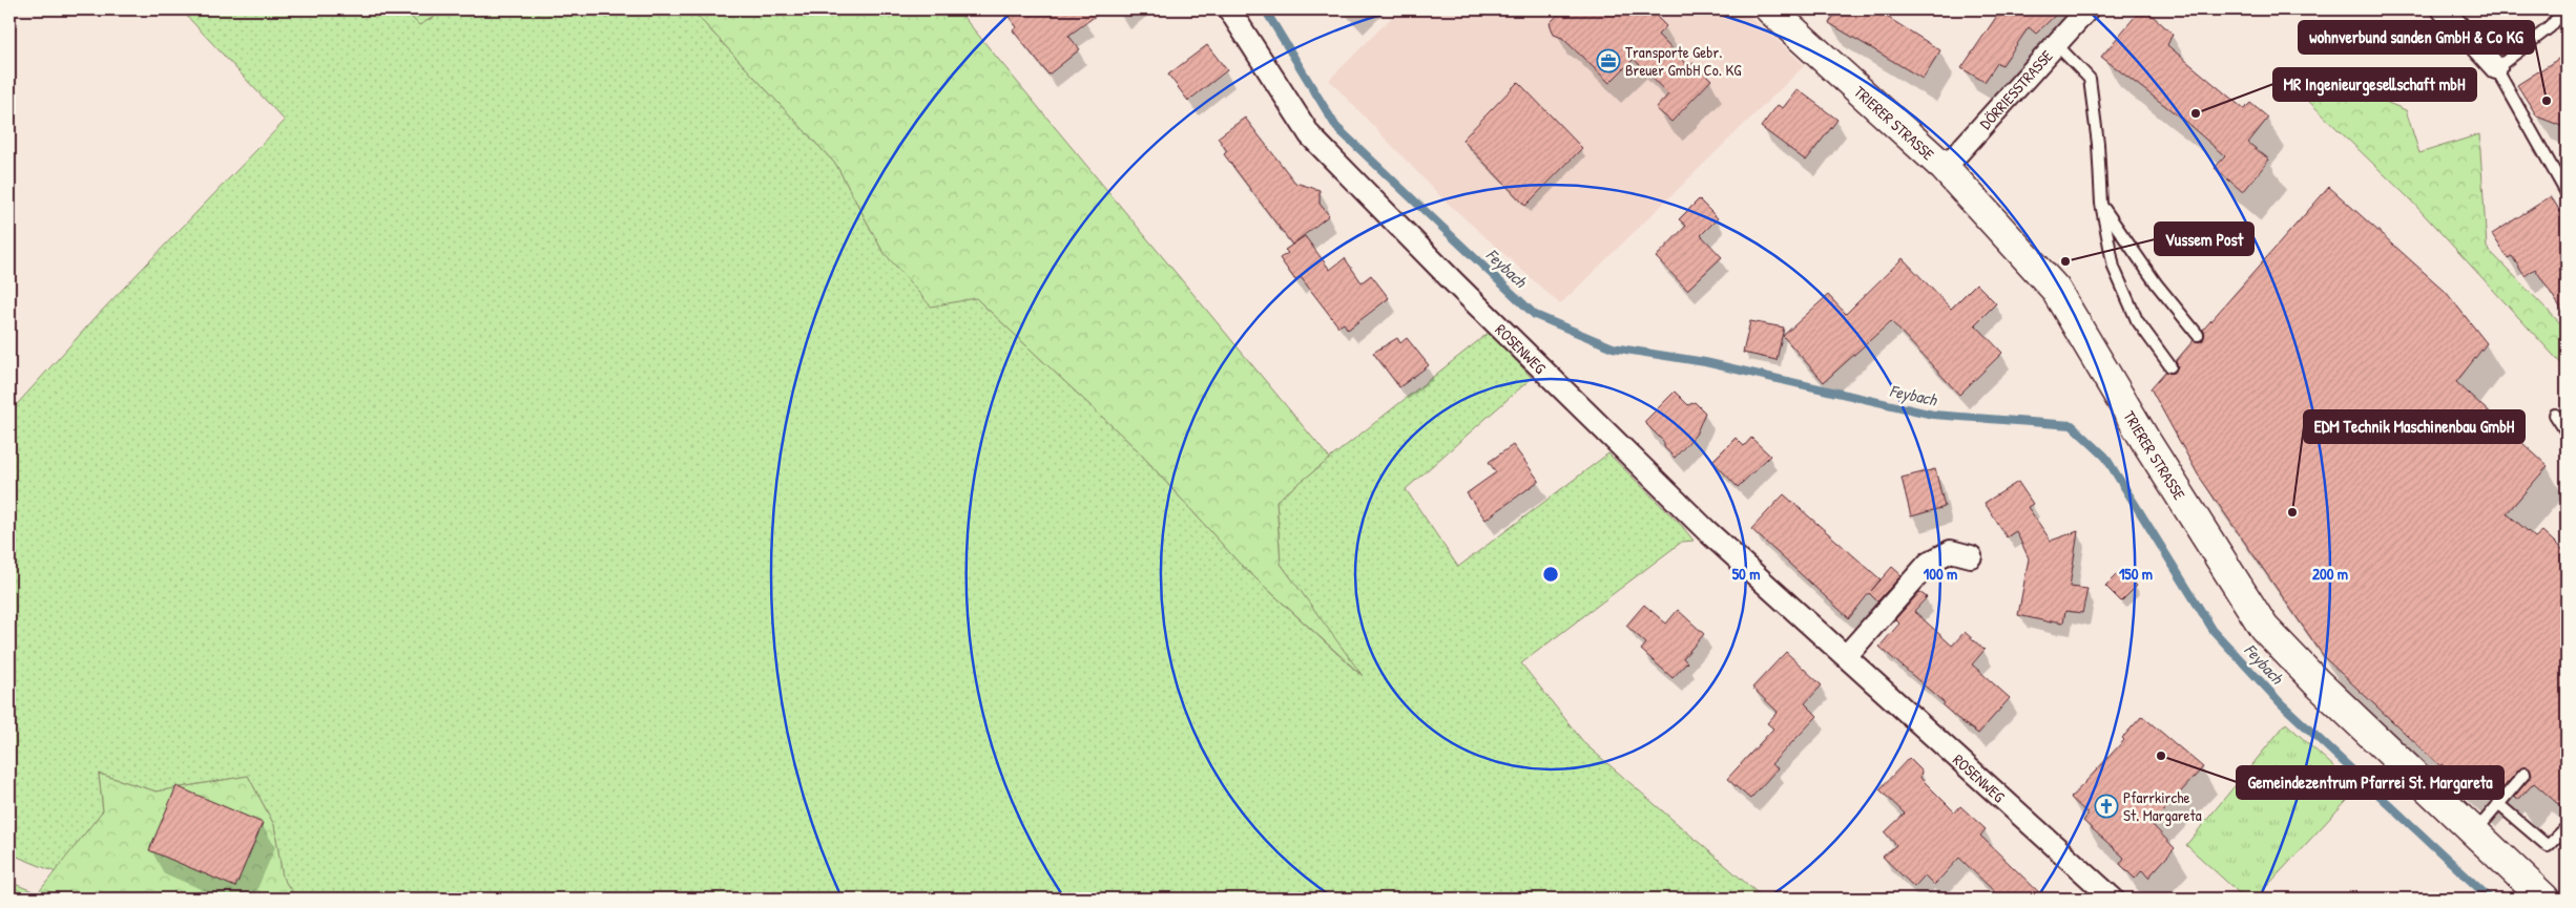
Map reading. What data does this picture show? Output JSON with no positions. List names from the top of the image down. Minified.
{"streets":{"main road":["TRIERER STRASSE"],"street":["DÖRRIESSTRASSE","ROSENWEG"]},"crossings":[["DÖRRIESSTRASSE","TRIERER STRASSE"]],"water":["Feybach"],"places":{"office":["Transporte Gebr. Breuer GmbH Co. KG"],"other":["wohnverbund sanden GmbH & Co KG","MR Ingenieurgesellschaft mbH","Vussem Post","EDM Technik Maschinenbau GmbH","Gemeindezentrum Pfarrei St. Margareta"],"church":["Pfarrkirche St. Margareta"]},"rings":["50 m","100 m","150 m","200 m"]}
